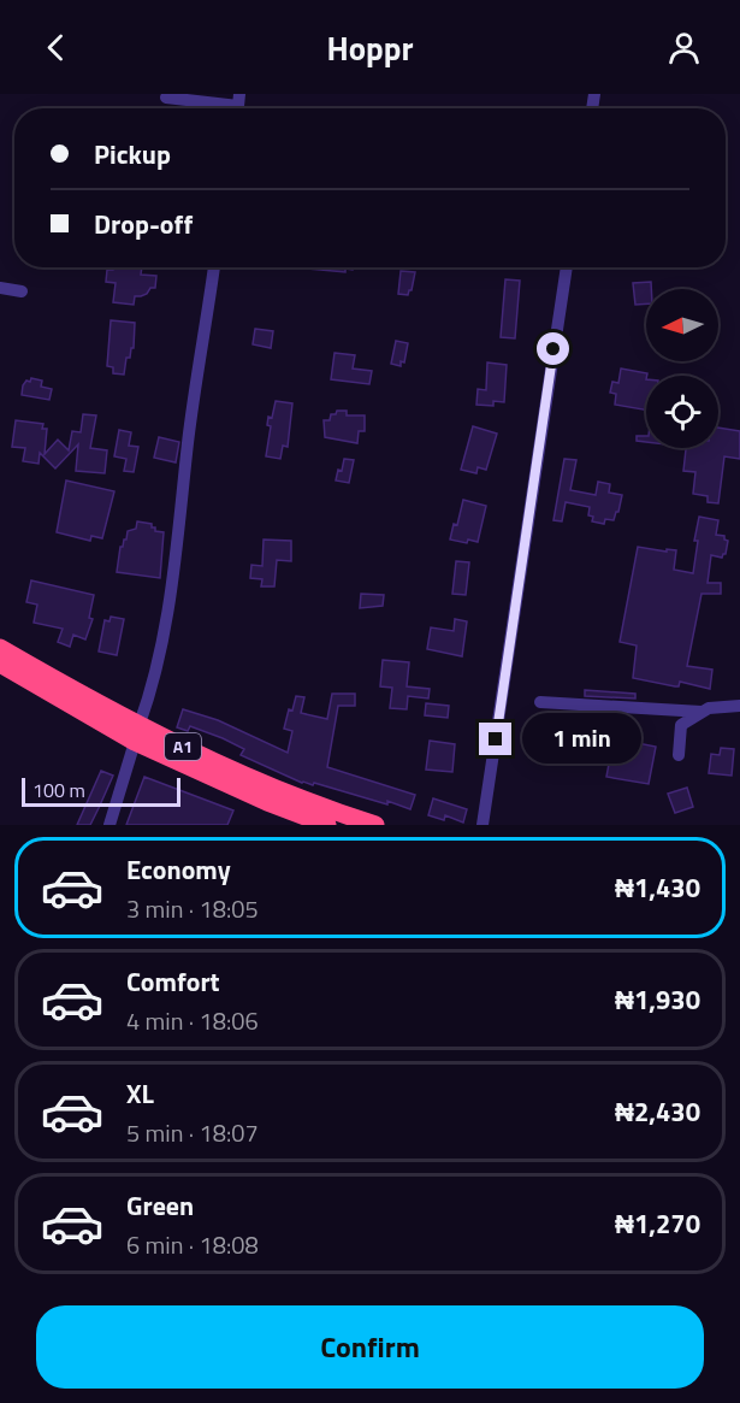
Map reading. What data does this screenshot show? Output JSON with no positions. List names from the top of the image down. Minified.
{"streets":{"highway":["A1"]},"scale_bar":"100 m","north":"left","page":{"header":"Hoppr","banner":["Pickup","Drop-off"],"bubble":"1 min","scale":"100 m","list":[{"name":"Economy","note":"3 min · 18:05","value":"₦1,430"},{"name":"Comfort","note":"4 min · 18:06","value":"₦1,930"},{"name":"XL","note":"5 min · 18:07","value":"₦2,430"},{"name":"Green","note":"6 min · 18:08","value":"₦1,270"}],"buttons":"Confirm"}}
